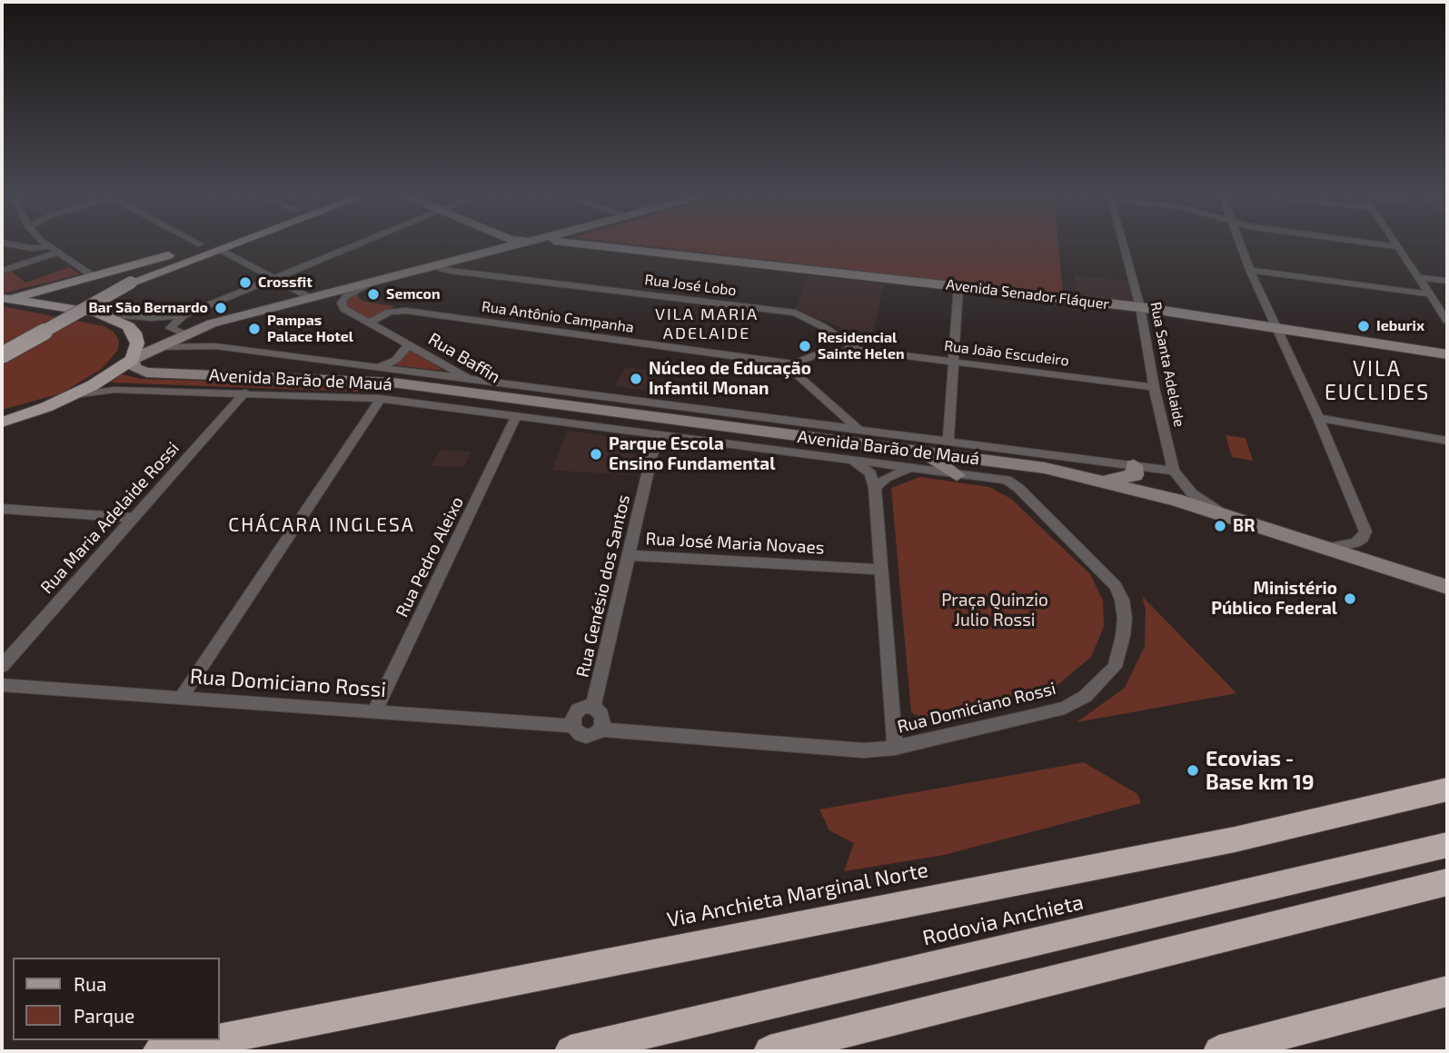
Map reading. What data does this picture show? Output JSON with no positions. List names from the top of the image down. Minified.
{"streets":{"highway":["Via Anchieta Marginal Norte","Rodovia Anchieta"],"street":["Rua José Lobo","Avenida Senador Fláquer","Rua Antônio Campanha","Rua João Escudeiro","Rua Baffin","Rua Santa Adelaide","Avenida Barão de Mauá","Rua Maria Adelaide Rossi","Rua José Maria Novaes","Rua Pedro Aleixo","Rua Genésio dos Santos","Rua Domiciano Rossi"]},"crossings":[["Rua José Lobo","Rua Antônio Campanha"],["Rua José Lobo","Rua João Escudeiro"],["Avenida Senador Fláquer","Rua Santa Adelaide"],["Rua Antônio Campanha","Rua João Escudeiro"],["Rua Antônio Campanha","Rua Baffin"],["Rua João Escudeiro","Rua Santa Adelaide"],["Rua Baffin","Avenida Barão de Mauá"],["Rua Santa Adelaide","Avenida Barão de Mauá"],["Avenida Barão de Mauá","Rua Maria Adelaide Rossi"],["Avenida Barão de Mauá","Rua Pedro Aleixo"],["Avenida Barão de Mauá","Rua Genésio dos Santos"],["Avenida Barão de Mauá","Rua Domiciano Rossi"],["Rua José Maria Novaes","Rua Genésio dos Santos"],["Rua Pedro Aleixo","Rua Domiciano Rossi"],["Rua Genésio dos Santos","Rua Domiciano Rossi"]],"districts":["VILA MARIA ADELAIDE","VILA EUCLIDES","CHÁCARA INGLESA"],"parks":["Praça Quinzio Julio Rossi"],"places":["Crossfit","Semcon","Bar São Bernardo","Ieburix","Pampas Palace Hotel","Residencial Sainte Helen","Núcleo de Educação Infantil Monan","Parque Escola Ensino Fundamental","BR","Ministério Público Federal","Ecovias - Base km 19"],"legend":["Rua","Parque"]}
